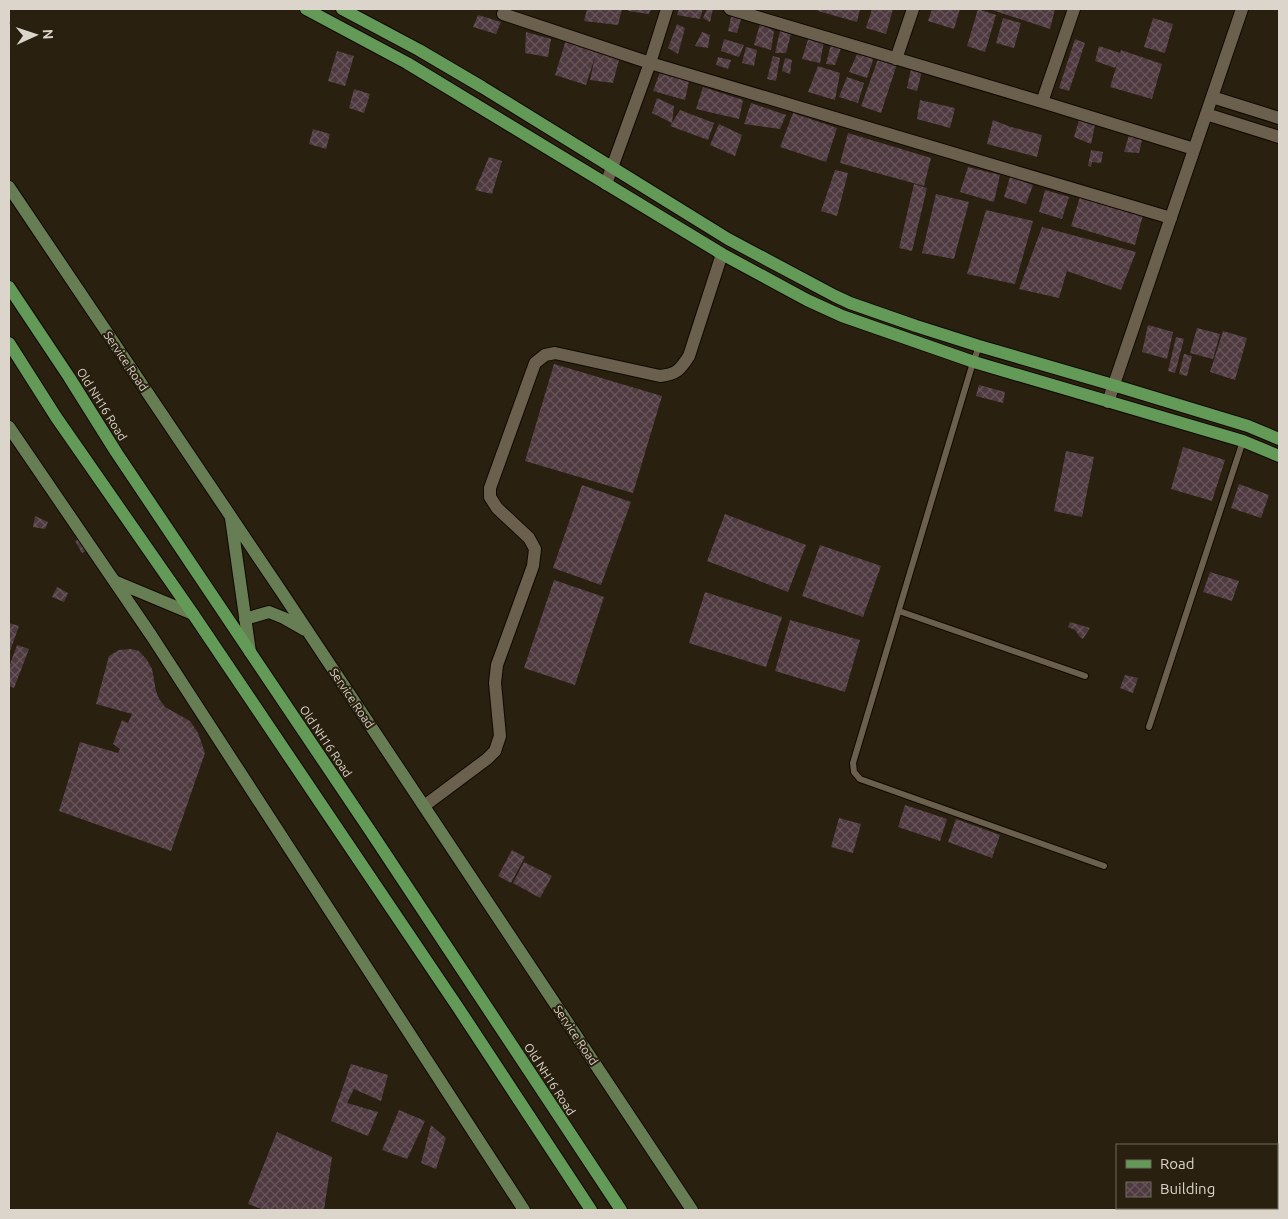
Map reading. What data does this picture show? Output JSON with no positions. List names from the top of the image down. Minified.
{"streets":{"main road":["Old NH16 Road"],"street":["Service Road"]},"legend":["Road","Building"],"north":"right"}
